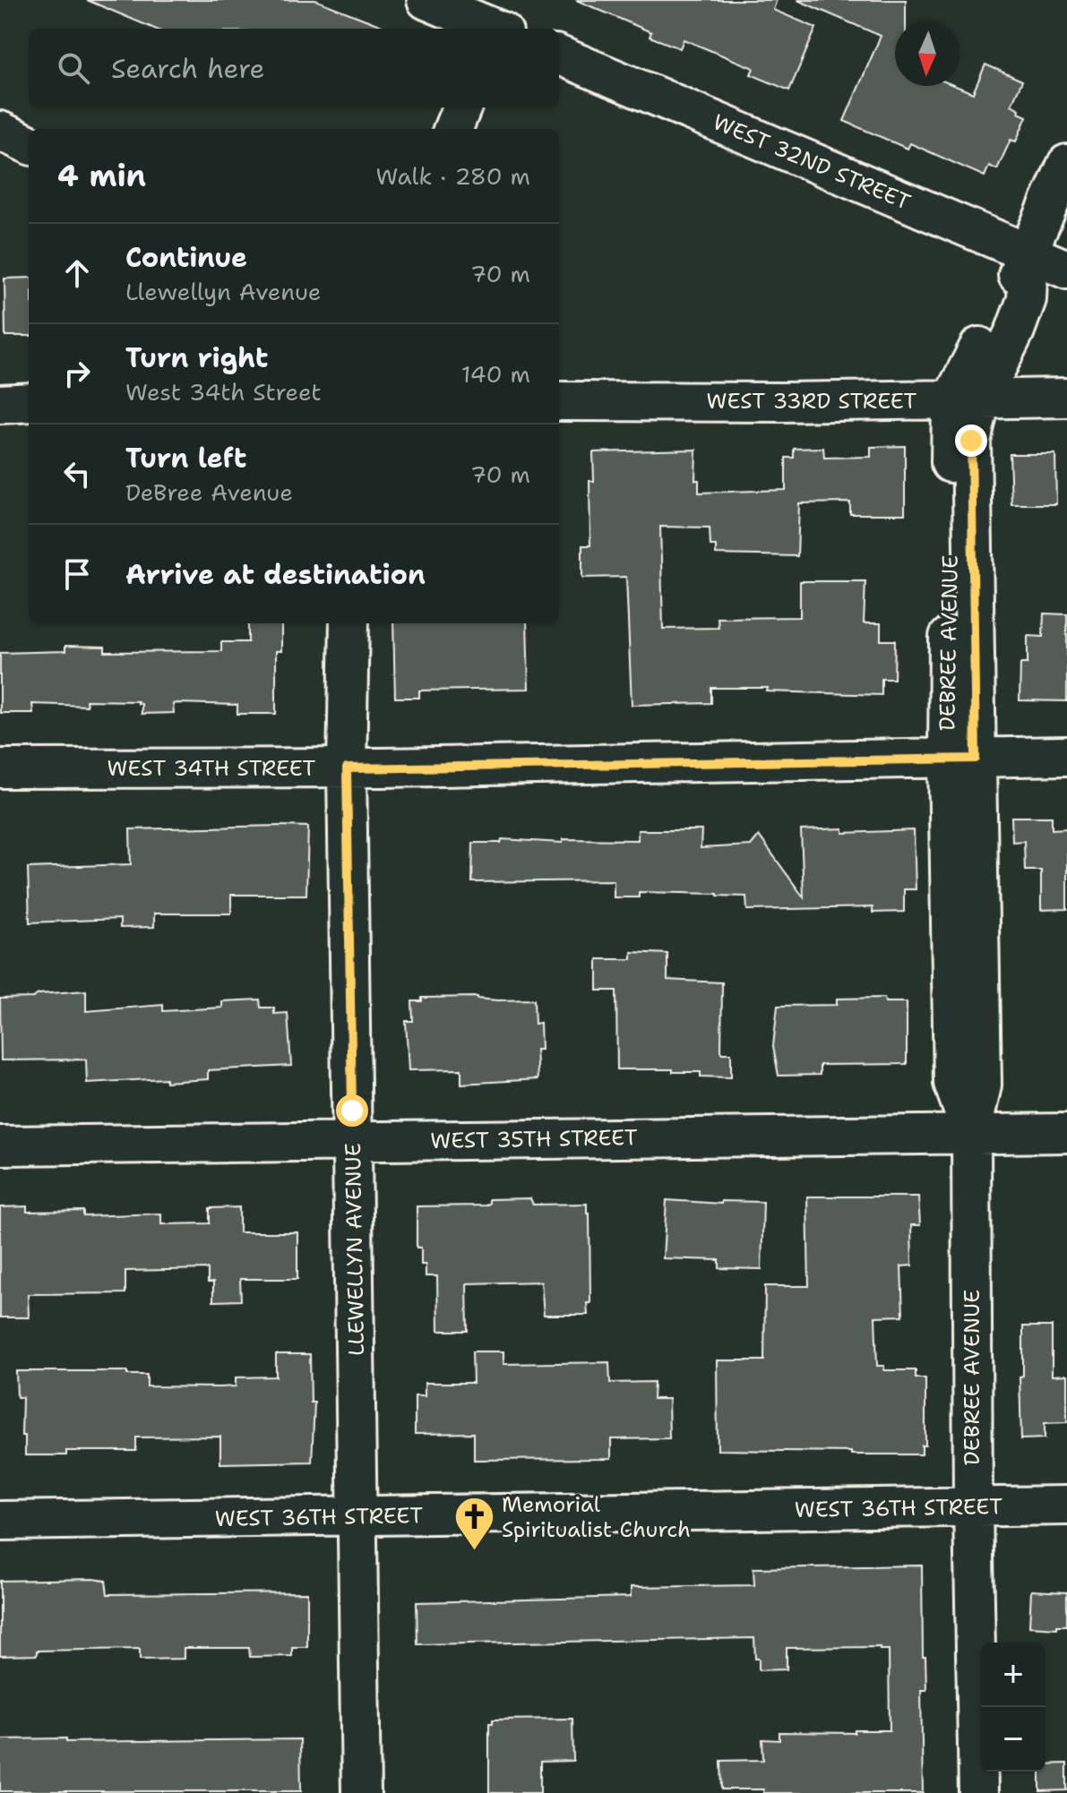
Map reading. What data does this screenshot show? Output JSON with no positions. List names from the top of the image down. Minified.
{"streets":{"street":["WEST 32ND STREET","WEST 33RD STREET","DEBREE AVENUE","WEST 34TH STREET","WEST 35TH STREET","LLEWELLYN AVENUE","WEST 36TH STREET"]},"crossings":[["WEST 32ND STREET","DEBREE AVENUE"],["WEST 33RD STREET","DEBREE AVENUE"],["DEBREE AVENUE","WEST 34TH STREET"],["DEBREE AVENUE","WEST 35TH STREET"],["DEBREE AVENUE","WEST 36TH STREET"],["WEST 34TH STREET","LLEWELLYN AVENUE"],["WEST 35TH STREET","LLEWELLYN AVENUE"],["LLEWELLYN AVENUE","WEST 36TH STREET"]],"places":{"church":["Memorial Spiritualist Church"]},"north":"bottom","page":{"search":"Search here","heading":["4 min","Walk · 280 m"],"list":[["Continue","Llewellyn Avenue","70 m"],["Turn right","West 34th Street","140 m"],["Turn left","DeBree Avenue","70 m"],"Arrive at destination"],"map_buttons":["+","−"]}}
